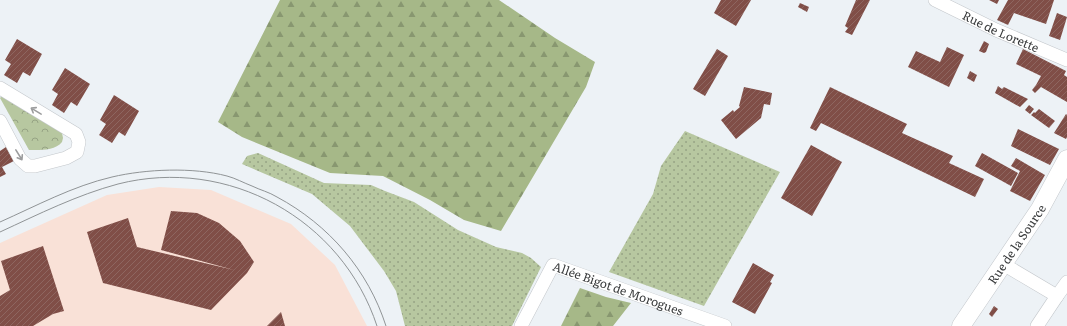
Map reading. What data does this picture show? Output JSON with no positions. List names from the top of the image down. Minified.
{"streets":{"main road":["Rue de la Source"],"street":["Rue de Lorette","Allée Bigot de Morogues"]}}
